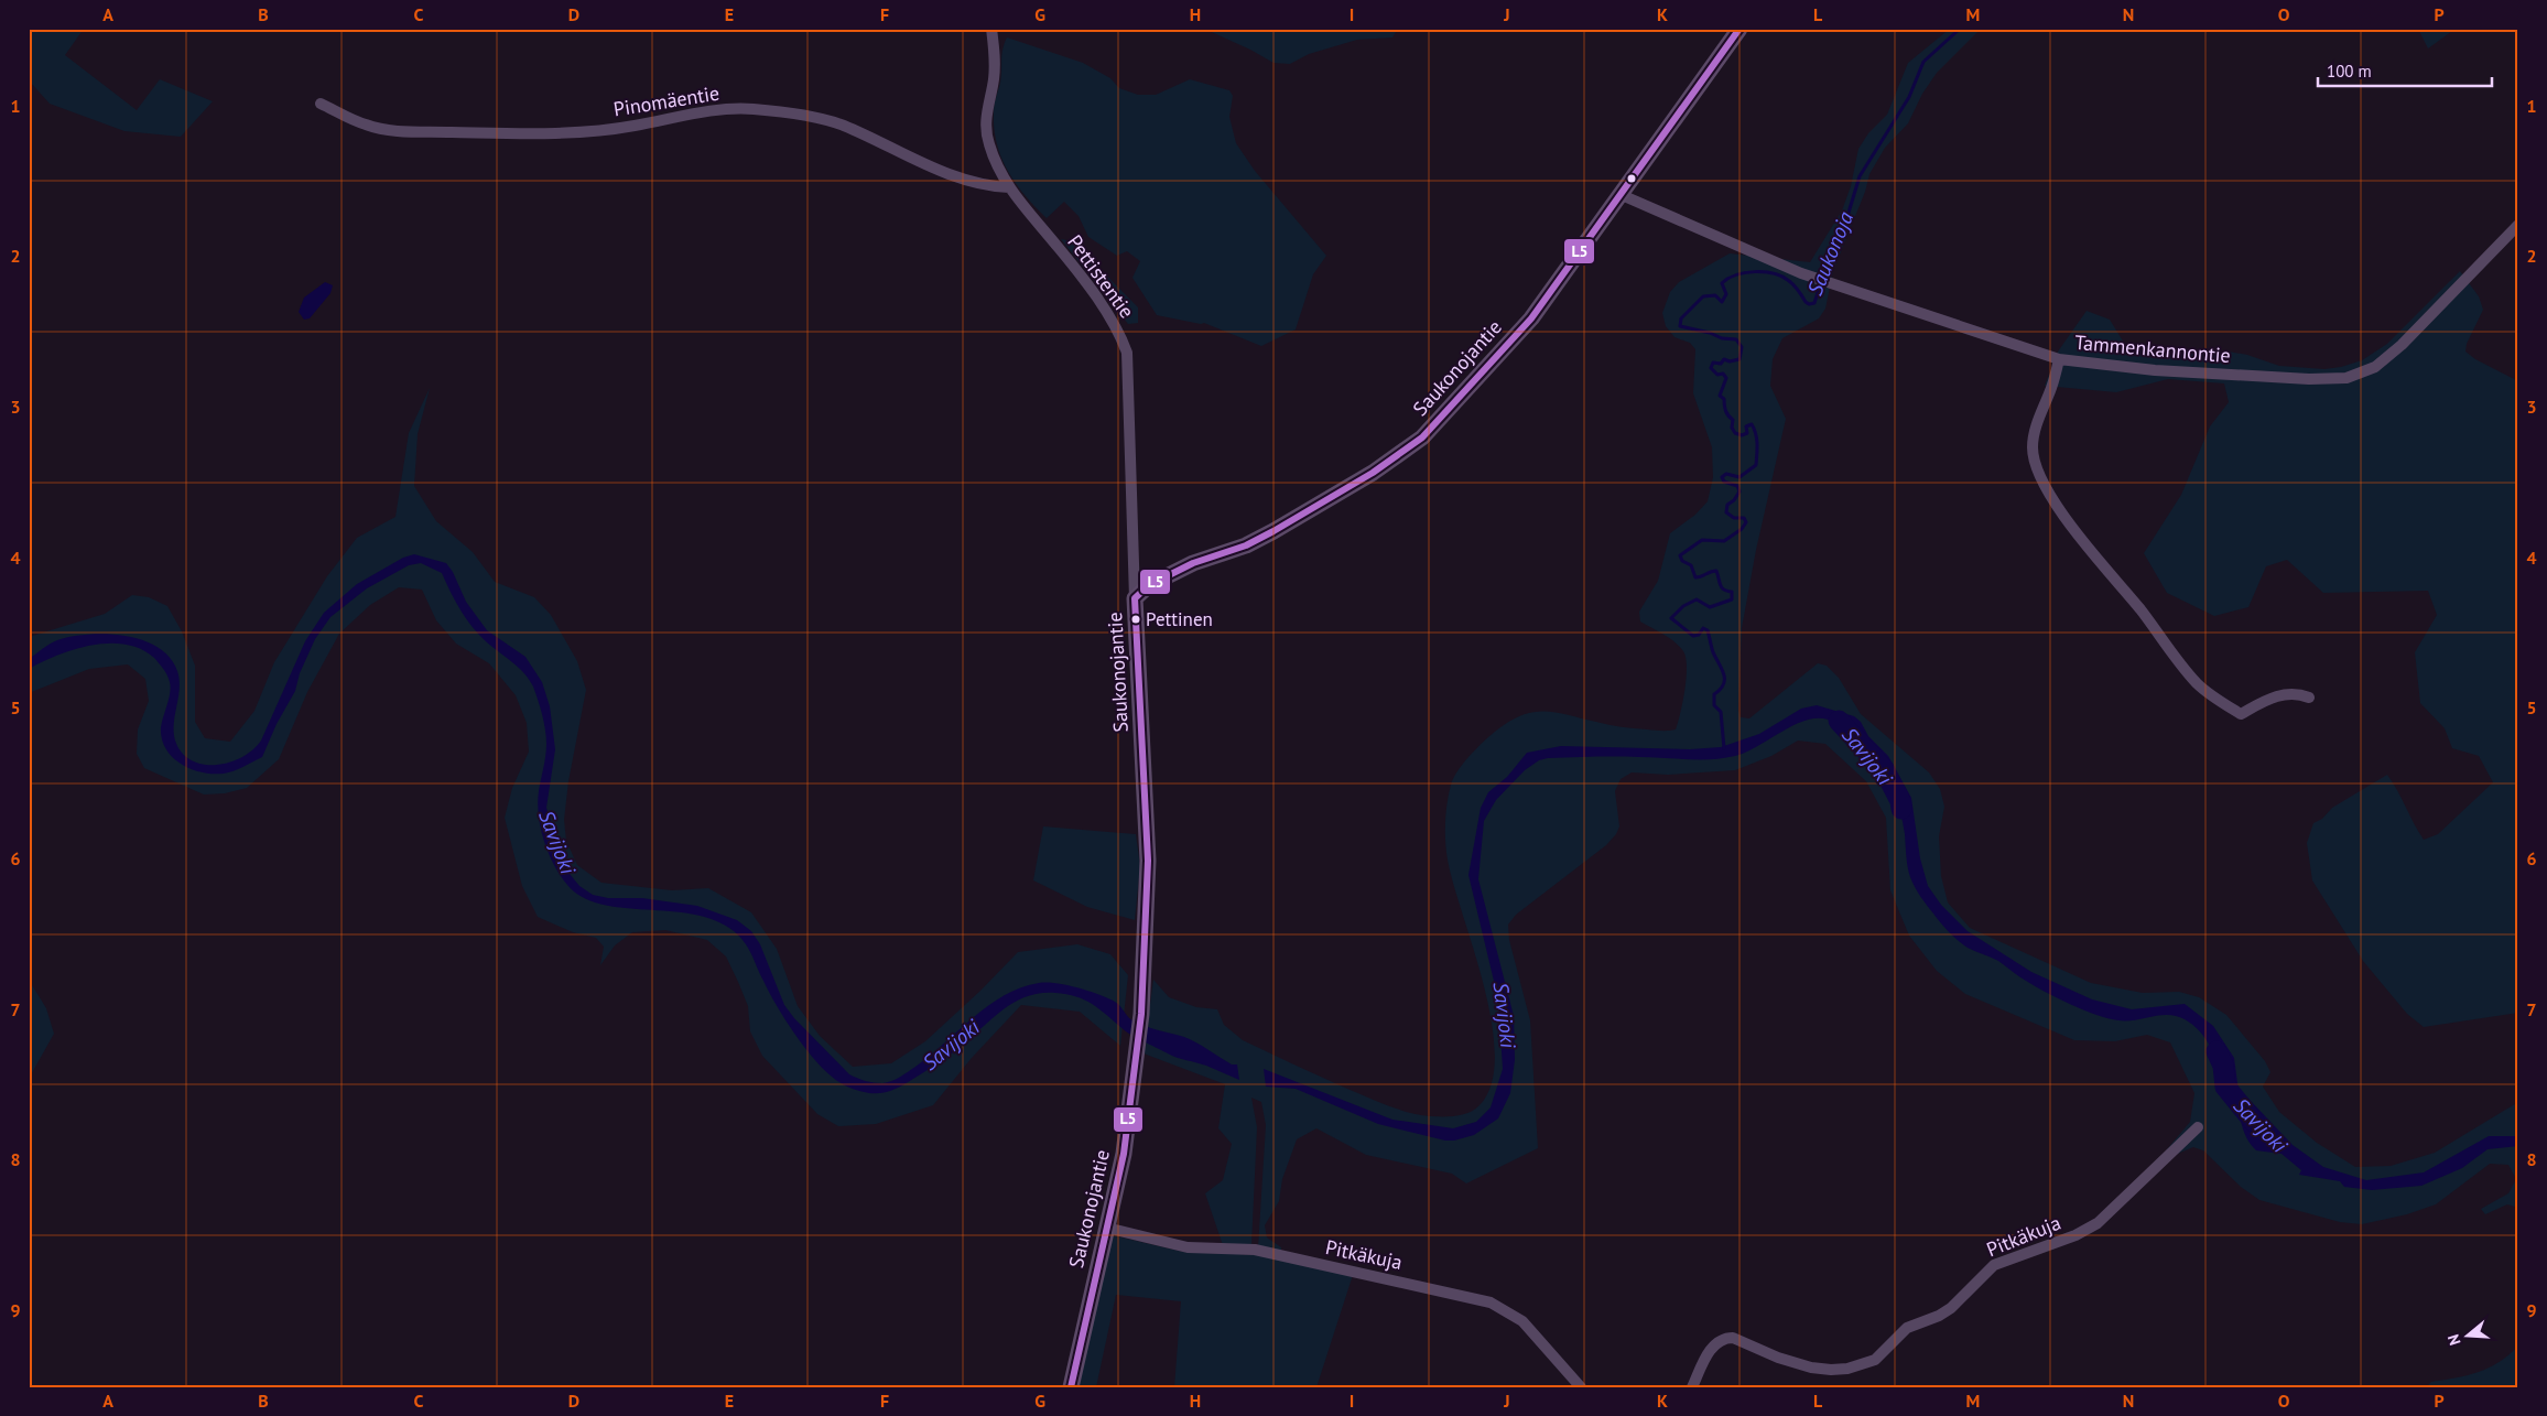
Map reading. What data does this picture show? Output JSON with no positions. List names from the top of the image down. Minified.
{"streets":{"street":["Pinomäentie","Pettistentie","Tammenkannontie","Saukonojantie","Pitkäkuja"]},"crossings":[["Pinomäentie","Pettistentie"],["Pettistentie","Saukonojantie"],["Tammenkannontie","Saukonojantie"],["Saukonojantie","Pitkäkuja"]],"water":["Saukonoja","Savijoki"],"places":["Pettinen"],"lines":["transit line L5"],"scale_bar":"100 m","north":"left","grid":{"columns":["A","B","C","D","E","F","G","H","I","J","K","L","M","N","O","P"],"rows":["1","2","3","4","5","6","7","8","9"]}}
